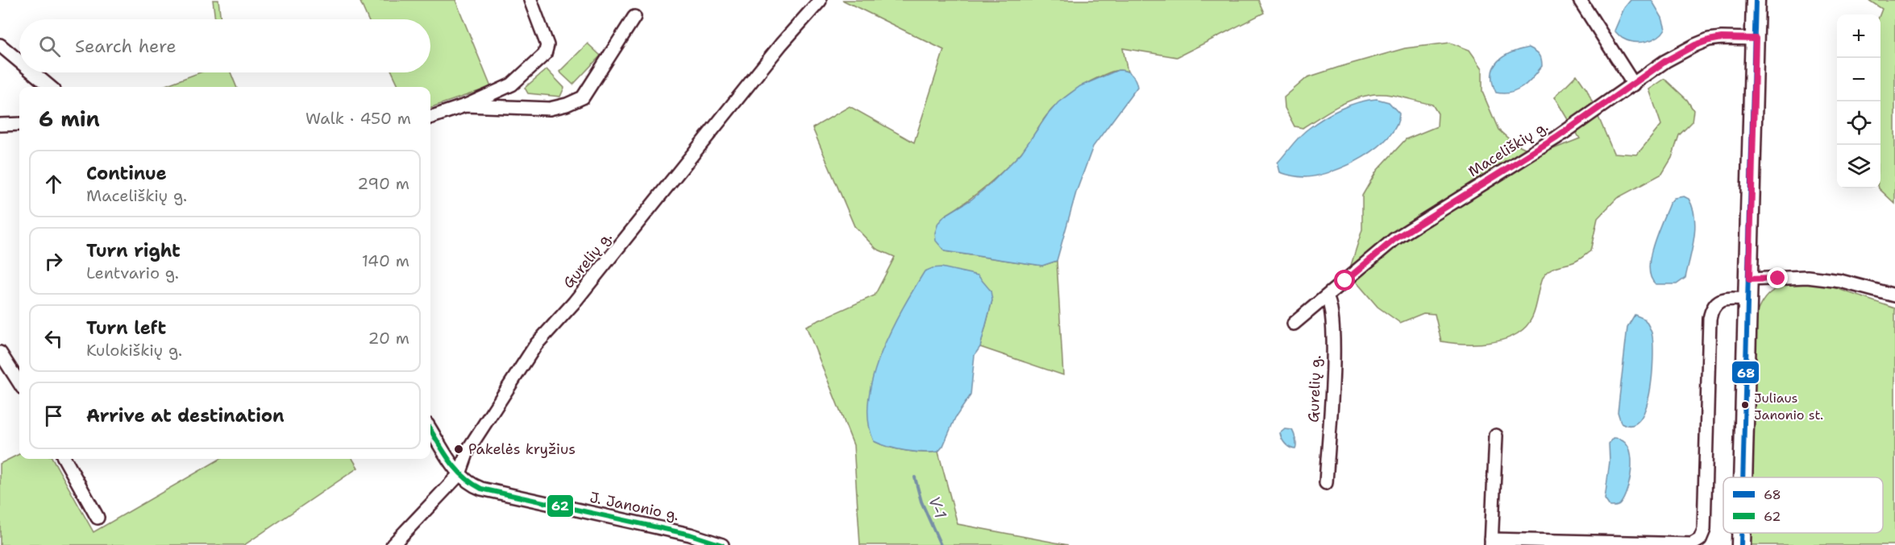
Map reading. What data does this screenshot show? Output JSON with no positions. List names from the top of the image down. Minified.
{"streets":{"street":["Maceliškių g.","Gurelių g.","J. Janonio g."]},"crossings":[["Maceliškių g.","Gurelių g."],["Gurelių g.","J. Janonio g."]],"water":["V-1"],"places":["Juliaus Janonio st.","Pakelės kryžius"],"lines":["transit line 68","transit line 62"],"legend":["68","62"],"page":{"map_buttons":["+","−"],"search":"Search here","heading":["6 min","Walk · 450 m"],"list":[["Continue","Maceliškių g.","290 m"],["Turn right","Lentvario g.","140 m"],["Turn left","Kulokiškių g.","20 m"],"Arrive at destination"]}}
